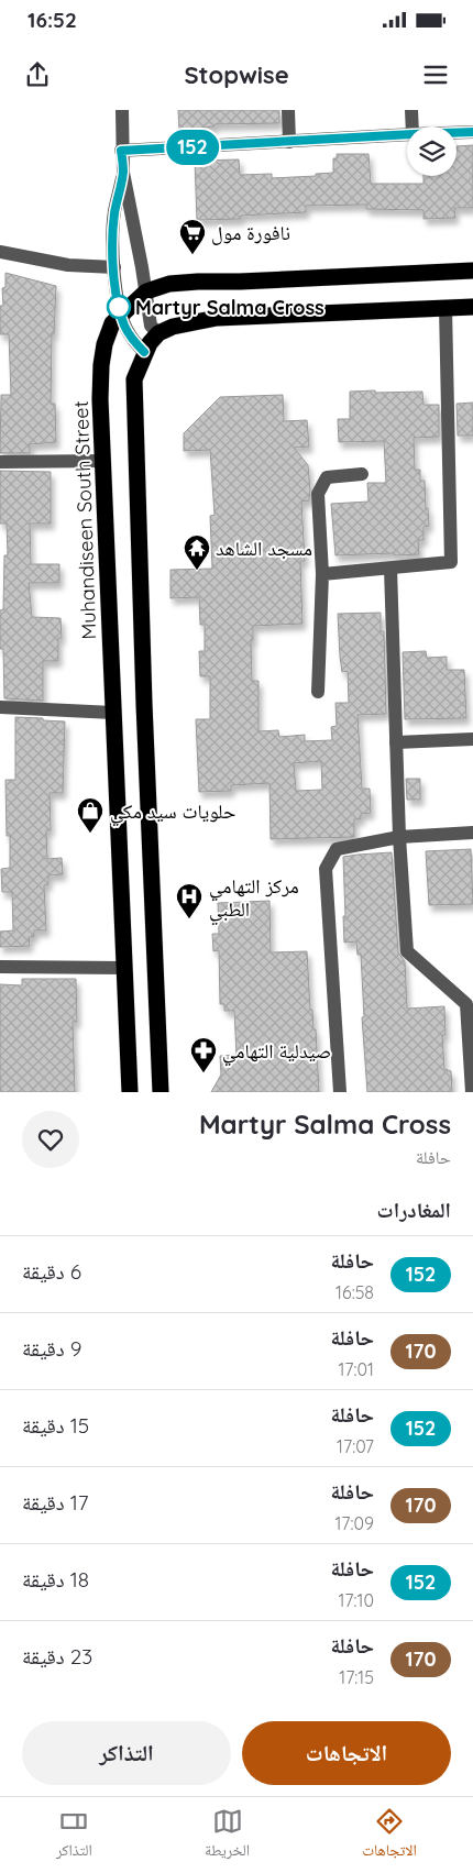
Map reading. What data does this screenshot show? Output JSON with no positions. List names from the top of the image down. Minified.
{"streets":{"highway":["Muhandiseen South Street"]},"places":{"supermarket":["نافورة مول"],"other":["Martyr Salma Cross"],"temple":["مسجد الشاهد"],"shop":["حلويات سيد مكي"],"hospital":["مركز التهامي الطبي"],"pharmacy":["صيدلية التهامي"]},"lines":["bus line 152"],"page":{"status":"16:52","header":"Stopwise","on_map":"152","heading":[["Martyr Salma Cross","حافلة"],"المغادرات"],"list":[{"mark":"152","name":"حافلة","note":"16:58","value":"6 دقيقة"},{"mark":"170","name":"حافلة","note":"17:01","value":"9 دقيقة"},{"mark":"152","name":"حافلة","note":"17:07","value":"15 دقيقة"},{"mark":"170","name":"حافلة","note":"17:09","value":"17 دقيقة"},{"mark":"152","name":"حافلة","note":"17:10","value":"18 دقيقة"},{"mark":"170","name":"حافلة","note":"17:15","value":"23 دقيقة"}],"buttons":["الاتجاهات","التذاكر"],"tabs":["الاتجاهات","الخريطة","التذاكر"]}}
